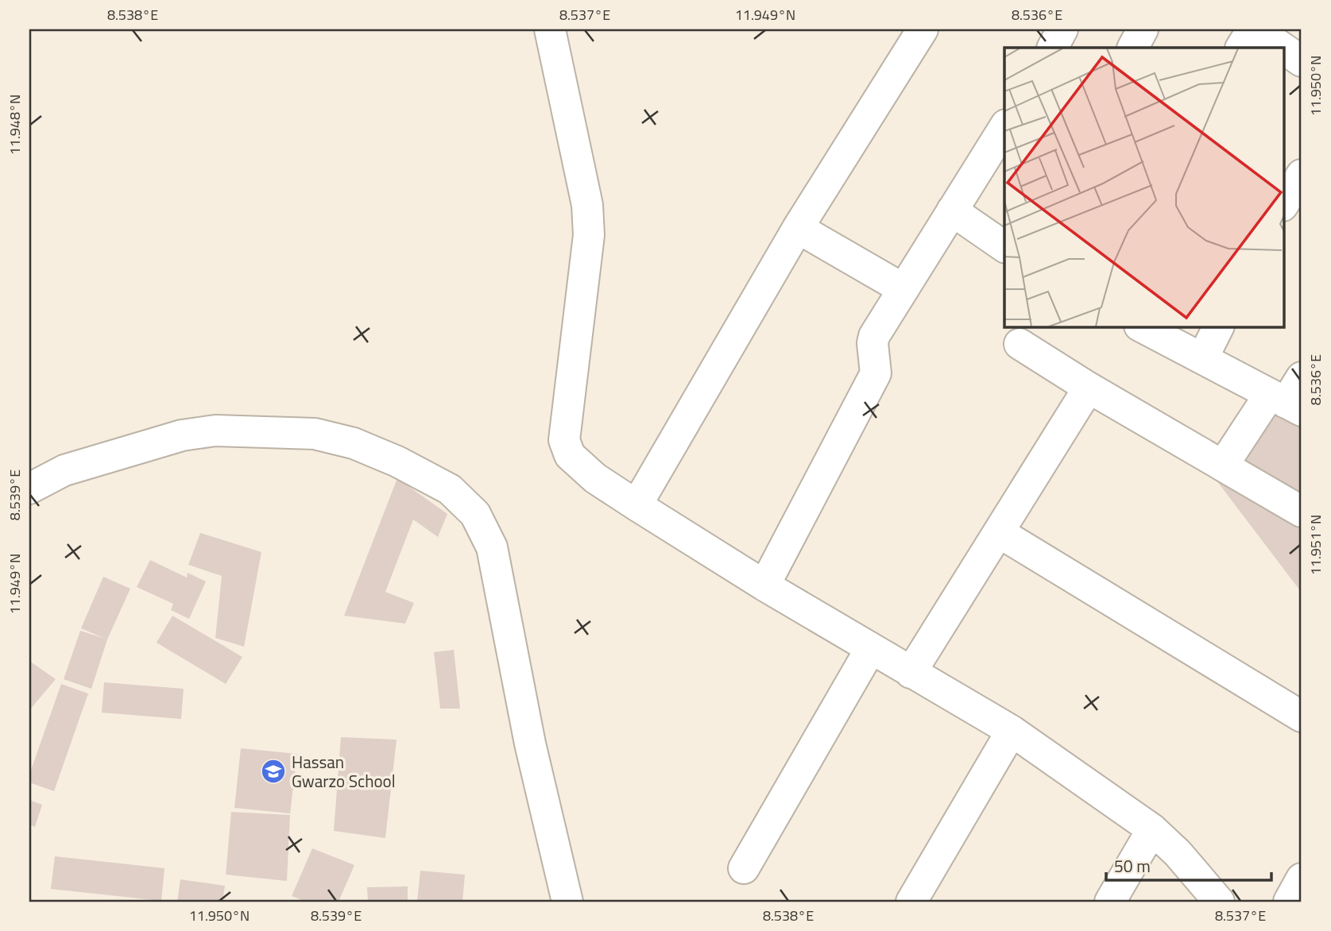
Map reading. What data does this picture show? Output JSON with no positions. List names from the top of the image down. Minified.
{"places":{"school or university":["Hassan Gwarzo School"]},"scale_bar":"50 m","coordinates":["8.538°E","8.537°E","11.949°N","8.536°E","11.950°N","11.948°N","8.539°E","11.951°N"]}
